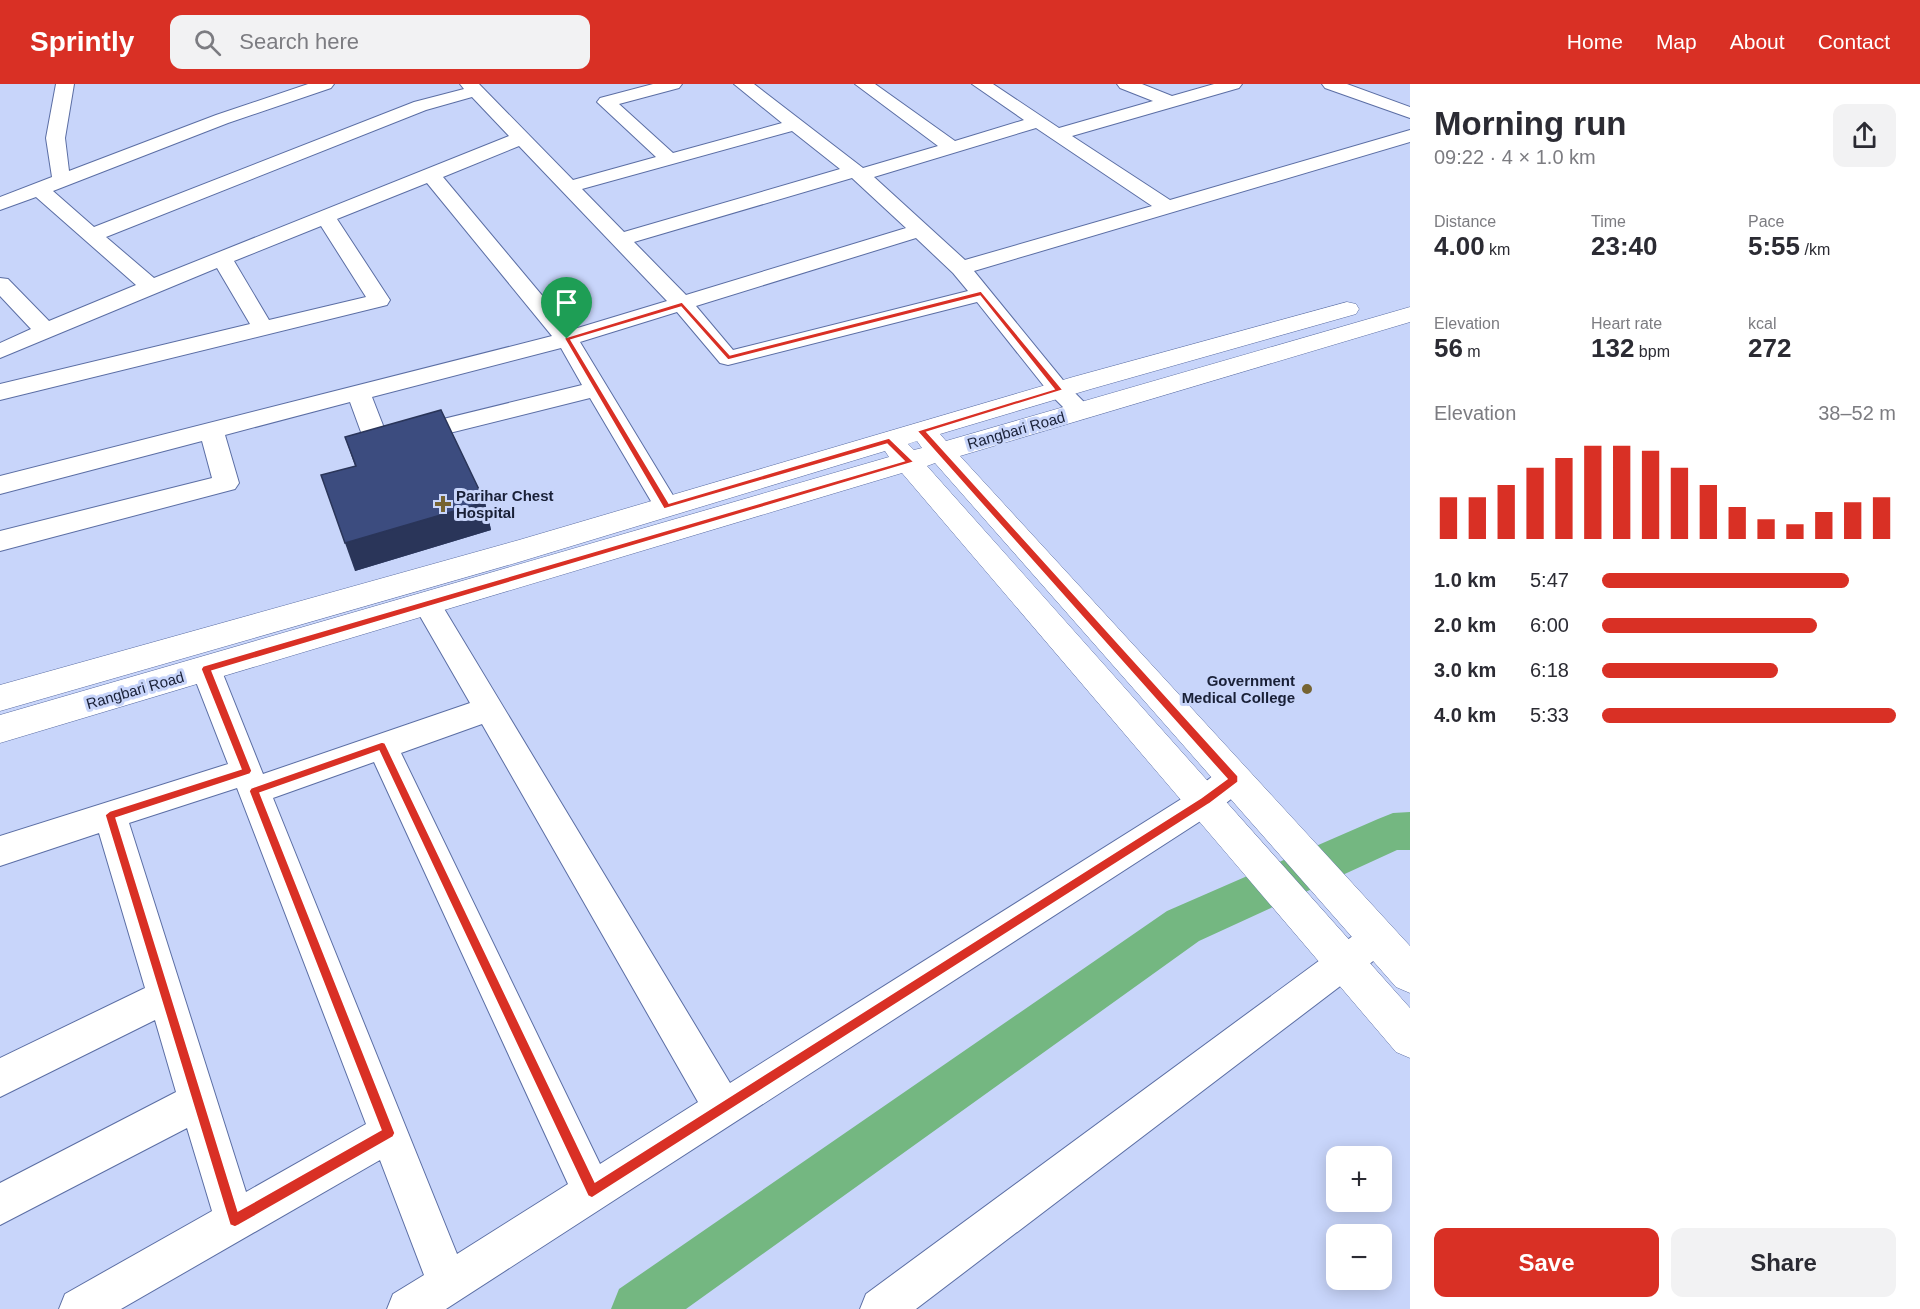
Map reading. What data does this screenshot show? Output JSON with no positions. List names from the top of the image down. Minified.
{"streets":{"street":["Rangbari Road"]},"places":{"health":["Parihar Chest Hospital"],"other":["Government Medical College"]},"page":{"header":"Sprintly","search":"Search here","nav":["Home","Map","About","Contact"],"heading":["Morning run","09:22 · 4 × 1.0 km"],"stats":[["Distance","4.00 km"],["Time","23:40"],["Pace","5:55 /km"],["Elevation","56 m"],["Heart rate","132 bpm"],["kcal","272"]],"chart":["Elevation","38–52 m"],"list":[{"name":"1.0 km","note":"5:47"},{"name":"2.0 km","note":"6:00"},{"name":"3.0 km","note":"6:18"},{"name":"4.0 km","note":"5:33"}],"map_buttons":["+","−"],"buttons":["Save","Share"]}}
